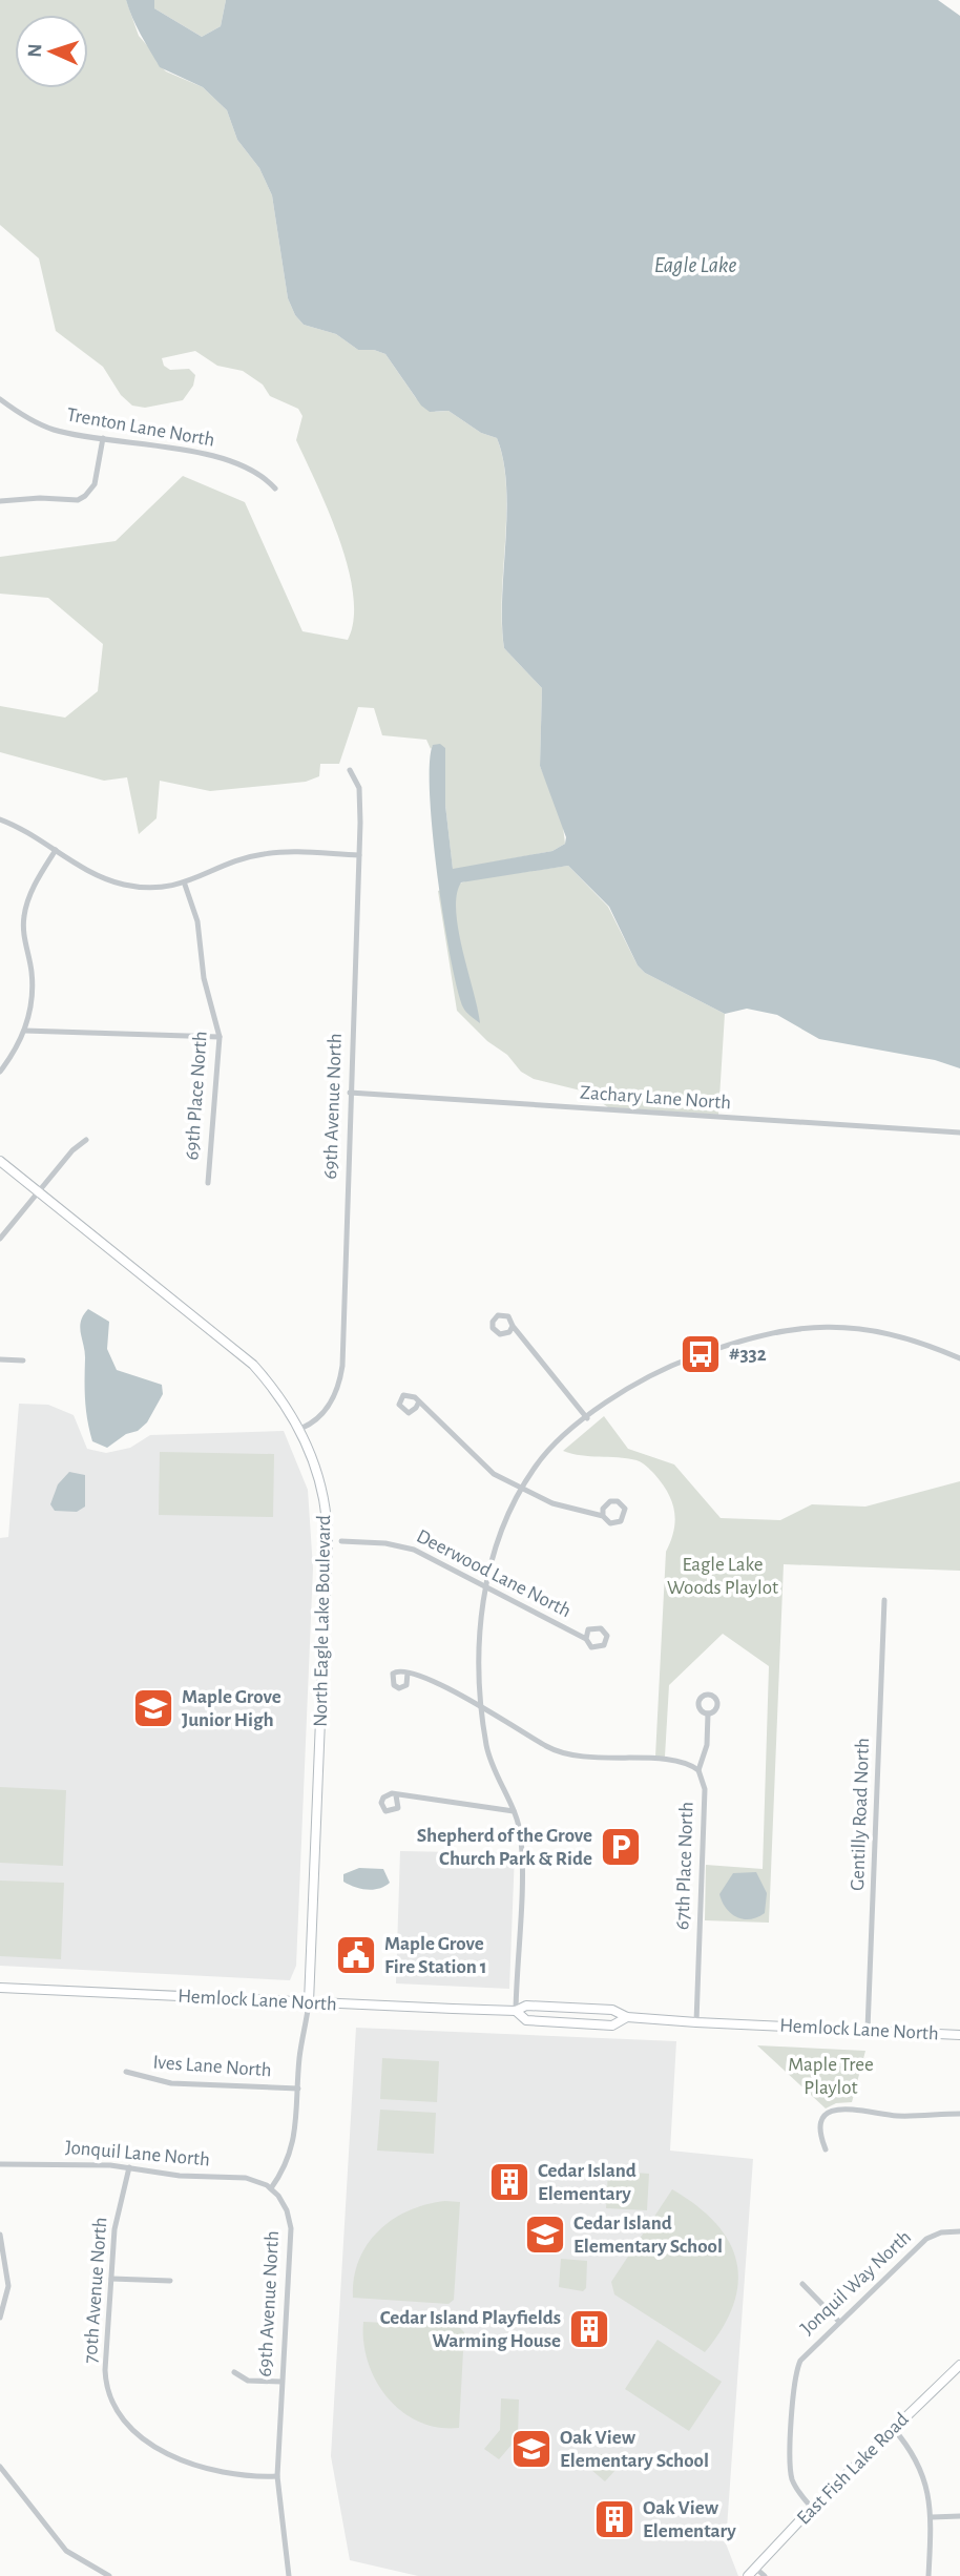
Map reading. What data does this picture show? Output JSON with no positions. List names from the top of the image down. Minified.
{"streets":{"street":["Trenton Lane North","69th Place North","Zachary Lane North","69th Avenue North","Deerwood Lane North","North Eagle Lake Boulevard","Gentilly Road North","67th Place North","Hemlock Lane North","Ives Lane North","Jonquil Lane North","Jonquil Way North","70th Avenue North","East Fish Lake Road"]},"crossings":[["Zachary Lane North","69th Avenue North"],["69th Avenue North","North Eagle Lake Boulevard"],["69th Avenue North","Jonquil Lane North"],["69th Avenue North","70th Avenue North"],["North Eagle Lake Boulevard","Hemlock Lane North"],["Gentilly Road North","Hemlock Lane North"],["67th Place North","Hemlock Lane North"],["Jonquil Lane North","70th Avenue North"],["Jonquil Way North","East Fish Lake Road"]],"water":["Eagle Lake"],"parks":["Eagle Lake Woods Playlot","Maple Tree Playlot"],"places":{"bus stop":["#332"],"school or university":["Maple Grove Junior High","Cedar Island Elementary School","Oak View Elementary School"],"parking":["Shepherd of the Grove Church Park & Ride"],"public building":["Maple Grove Fire Station 1"],"building":["Cedar Island Elementary","Cedar Island Playfields Warming House","Oak View Elementary"]},"north":"left"}
